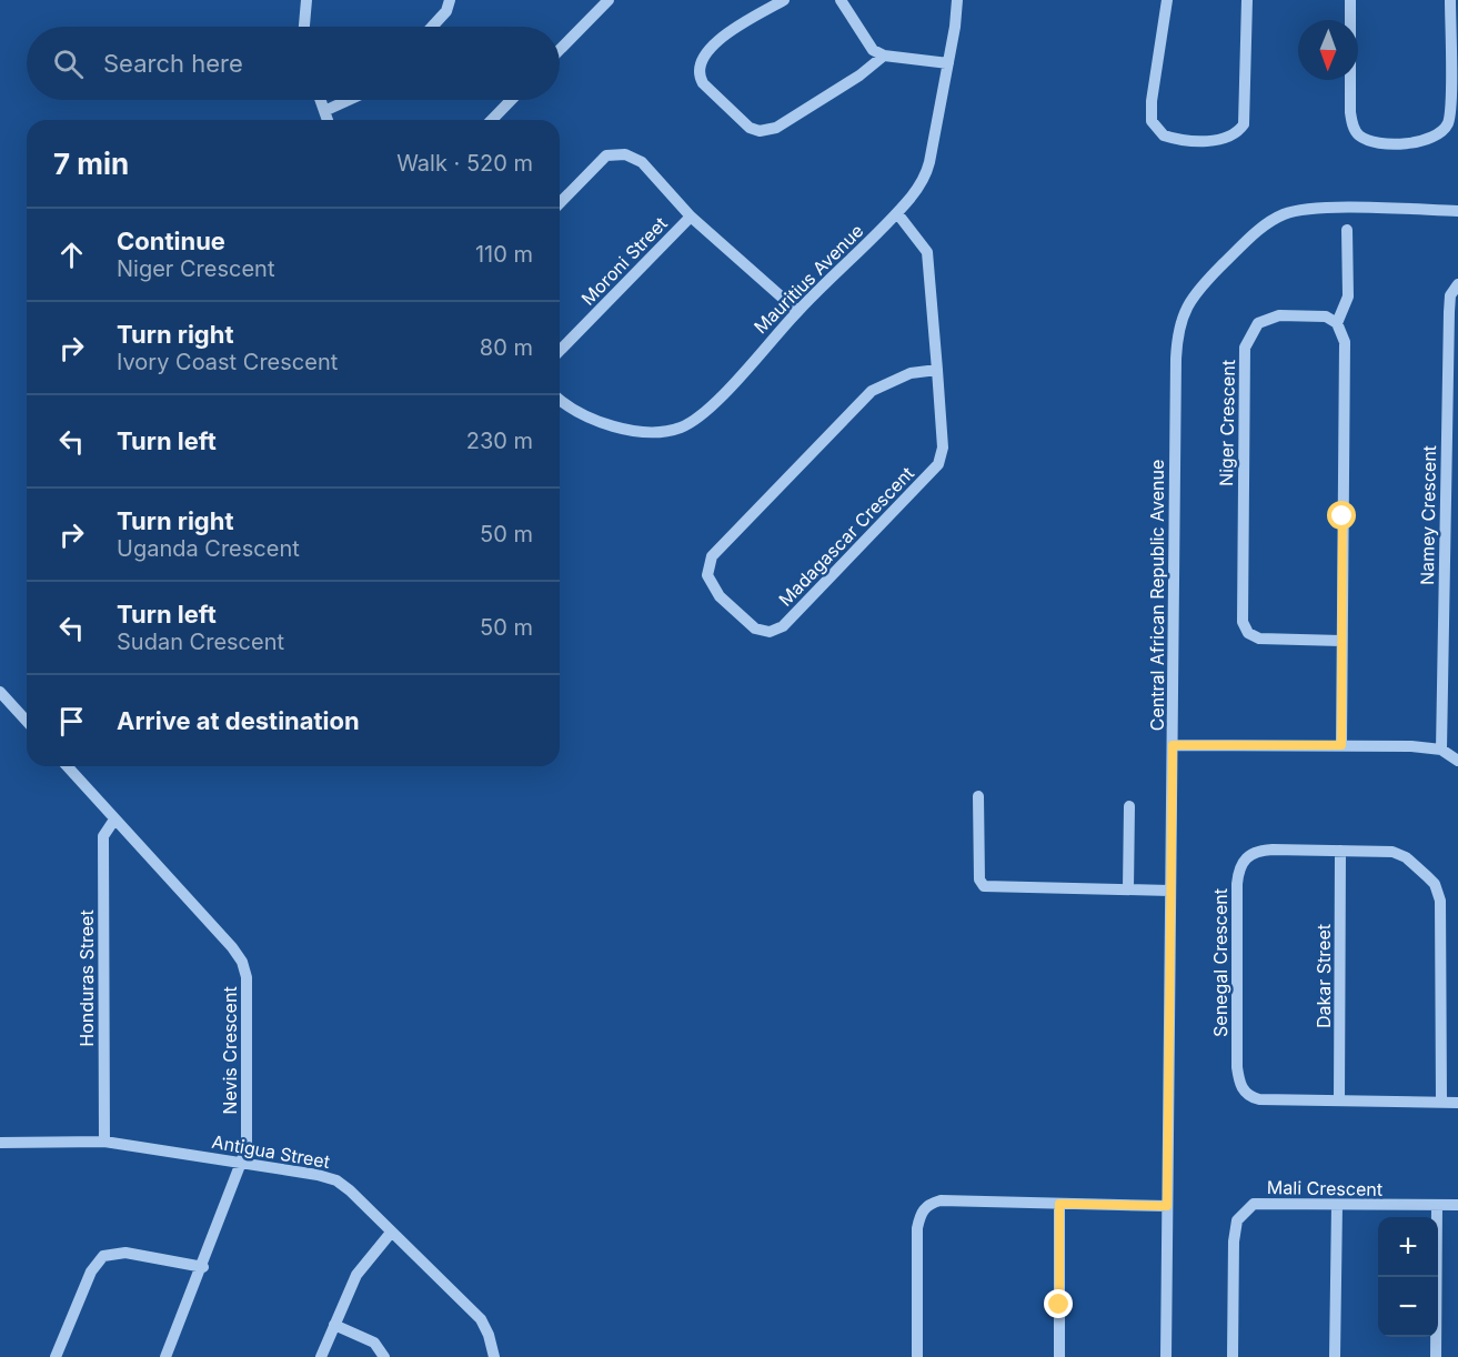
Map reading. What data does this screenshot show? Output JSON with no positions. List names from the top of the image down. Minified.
{"streets":{"street":["Moroni Street","Mauritius Avenue","Niger Crescent","Namey Crescent","Madagascar Crescent","Central African Republic Avenue","Senegal Crescent","Dakar Street","Honduras Street","Nevis Crescent","Antigua Street","Mali Crescent"]},"crossings":[["Mauritius Avenue","Madagascar Crescent"],["Senegal Crescent","Dakar Street"],["Honduras Street","Nevis Crescent"],["Honduras Street","Antigua Street"],["Nevis Crescent","Antigua Street"]],"north":"bottom","page":{"search":"Search here","heading":["7 min","Walk · 520 m"],"list":[["Continue","Niger Crescent","110 m"],["Turn right","Ivory Coast Crescent","80 m"],["Turn left","230 m"],["Turn right","Uganda Crescent","50 m"],["Turn left","Sudan Crescent","50 m"],"Arrive at destination"],"map_buttons":["+","−"]}}
